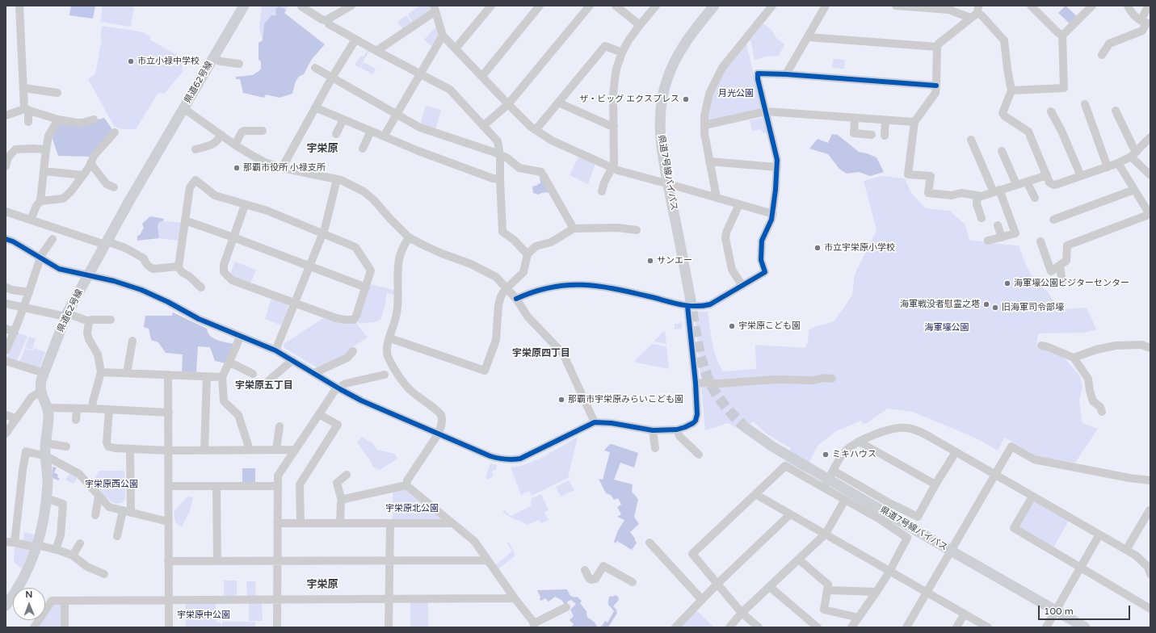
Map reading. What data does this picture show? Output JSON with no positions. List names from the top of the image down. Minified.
{"streets":{"main road":["県道62号線","県道7号線バイパス"]},"districts":["宇栄原","宇栄原四丁目","宇栄原五丁目","宇栄原"],"parks":["月光公園","海軍壕公園","宇栄原西公園","宇栄原北公園","宇栄原中公園"],"places":["市立小禄中学校","ザ・ビッグ エクスプレス","那覇市役所 小禄支所","市立宇栄原小学校","サンエー","海軍壕公園ビジターセンター","海軍戦没者慰霊之塔","旧海軍司令部壕","宇栄原こども園","那覇市宇栄原みらいこども園","ミキハウス"],"scale_bar":"100 m","north":"top"}
